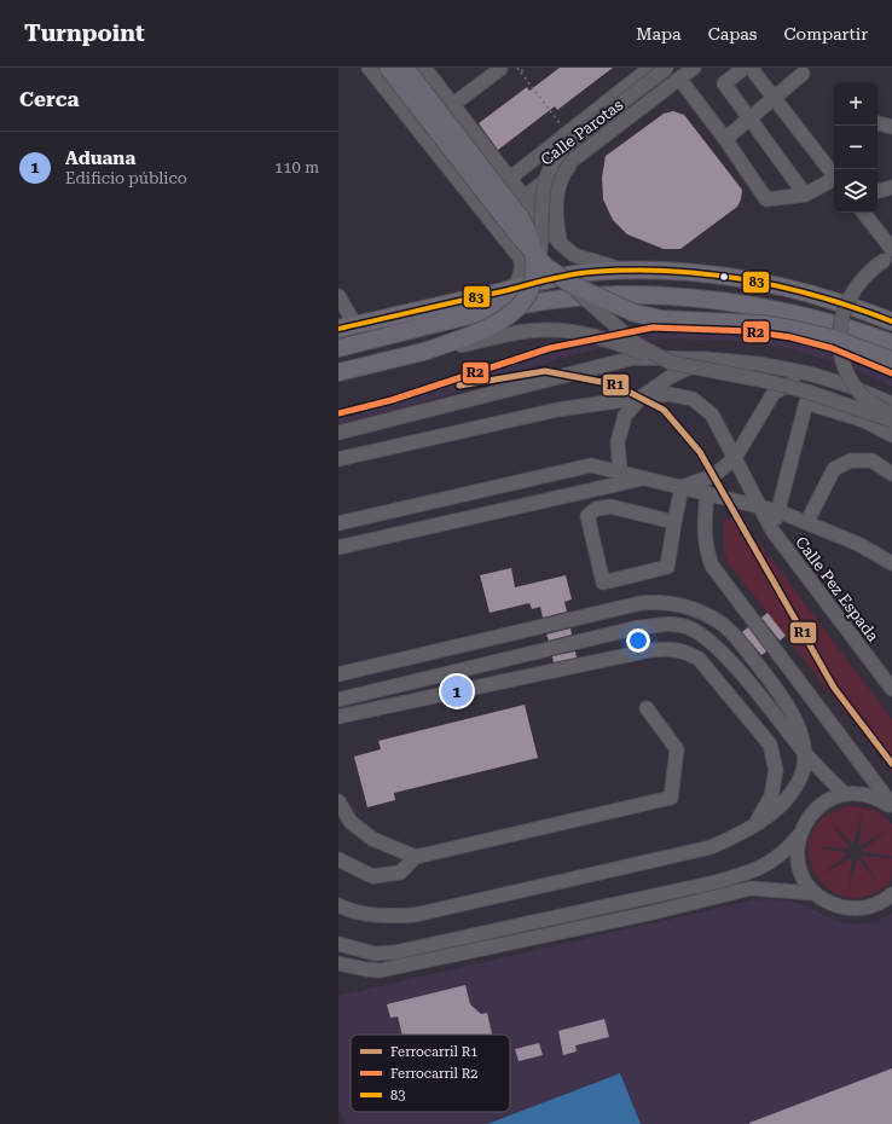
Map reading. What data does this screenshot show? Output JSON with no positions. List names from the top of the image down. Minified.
{"streets":{"street":["Calle Parotas","Calle Pez Espada"]},"lines":["transit line 83","rail line R2","rail line R1"],"legend":["Ferrocarril R1","Ferrocarril R2","83"],"page":{"header":"Turnpoint","nav":["Mapa","Capas","Compartir"],"heading":"Cerca","map_buttons":["+","−"],"list":[{"mark":"1","name":"Aduana","note":"Edificio público","value":"110 m"}],"pins":"1"}}
